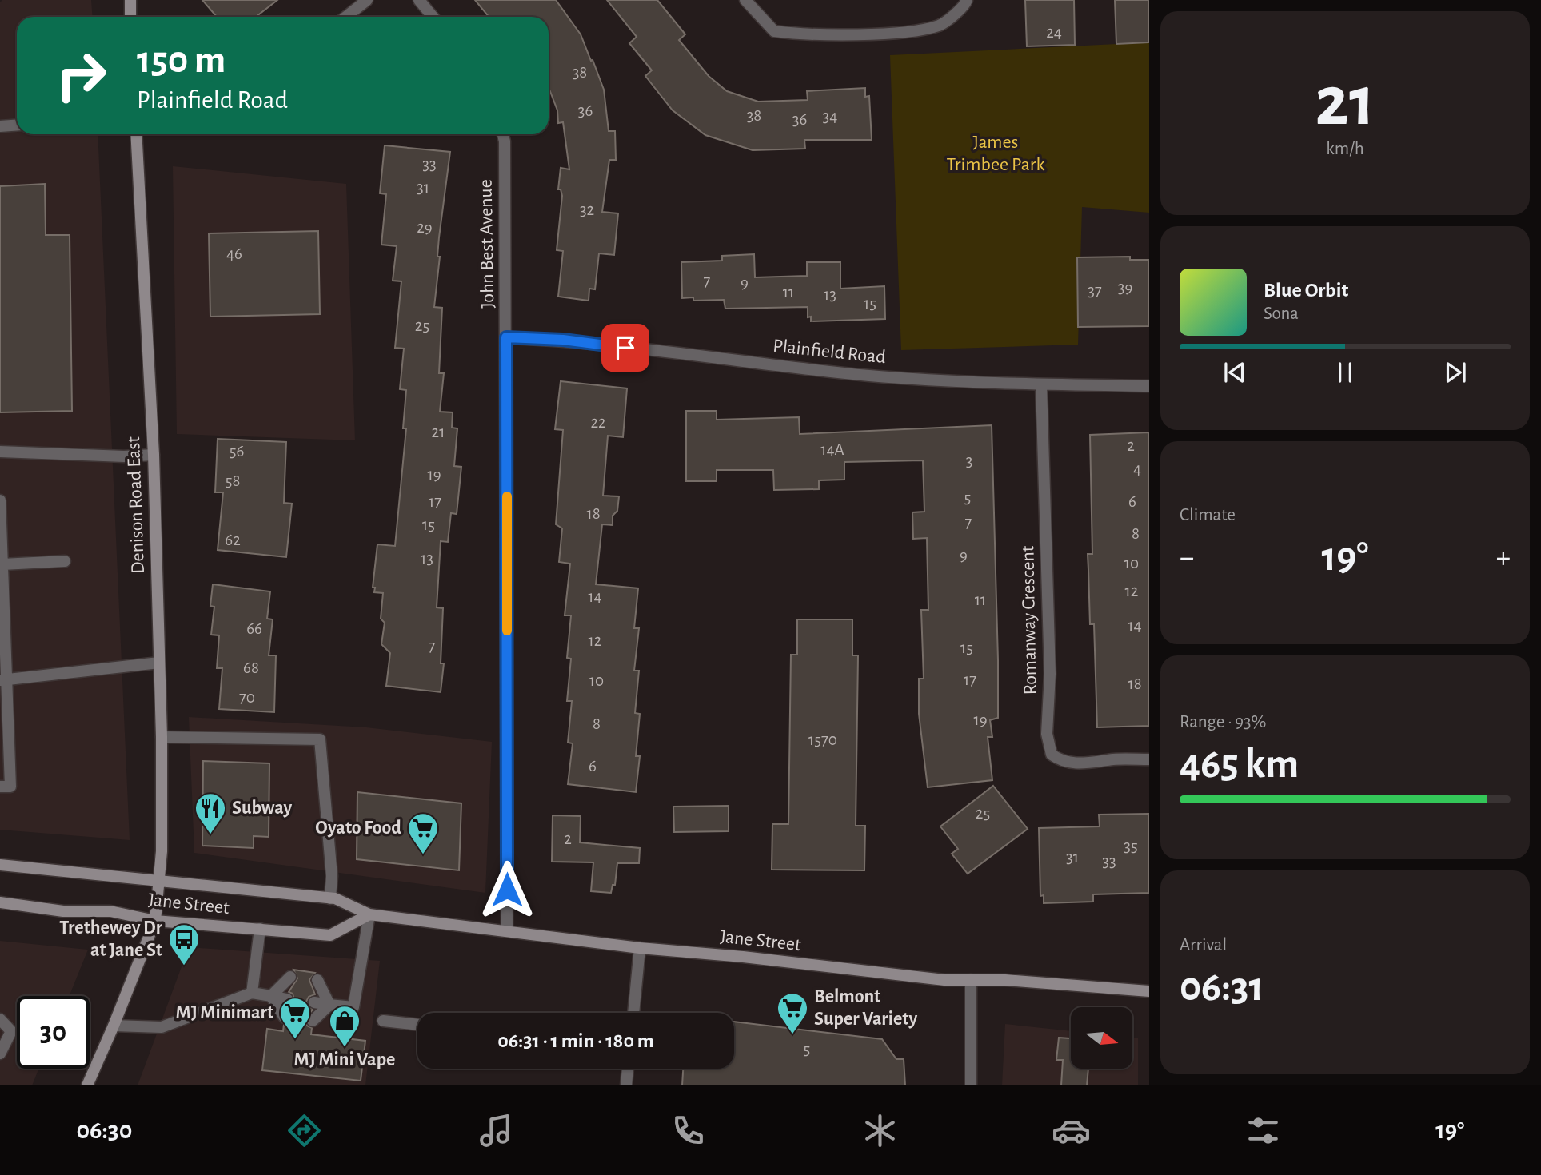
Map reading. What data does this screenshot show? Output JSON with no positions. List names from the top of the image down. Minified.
{"streets":{"main road":["Denison Road East","Jane Street"],"street":["John Best Avenue","Plainfield Road","Romanway Crescent"]},"crossings":[["John Best Avenue","Plainfield Road"],["John Best Avenue","Jane Street"],["Plainfield Road","Romanway Crescent"],["Denison Road East","Jane Street"]],"parks":["James Trimbee Park"],"places":{"restaurant":["Subway"],"supermarket":["Oyato Food","Belmont Super Variety","MJ Minimart"],"bus stop":["Trethewey Dr at Jane St"],"shop":["MJ Mini Vape"]},"house_numbers":["24","38","36","38","34","36","33","31","32","29","46","7","9","39","37","11","13","15","25","22","21","2","14A","56","3","4","19","58","5","17","6","18","7","15","8","62","9","13","10","12","14","11","14","66","12","7","15","68","17","10","18","70","19","8","1570","6","25","2","35","31","33","5"],"north":"right","page":{"tile":[["21","km/h"],"Climate",["Range · 93%","465 km"],["Arrival","06:31"]],"turn":["150 m","Plainfield Road"],"song":["Blue Orbit","Sona"],"heat":["−","19°","+"],"limit":"30","trip":"06:31 · 1 min · 180 m","tabs":["06:30","19°"]}}
